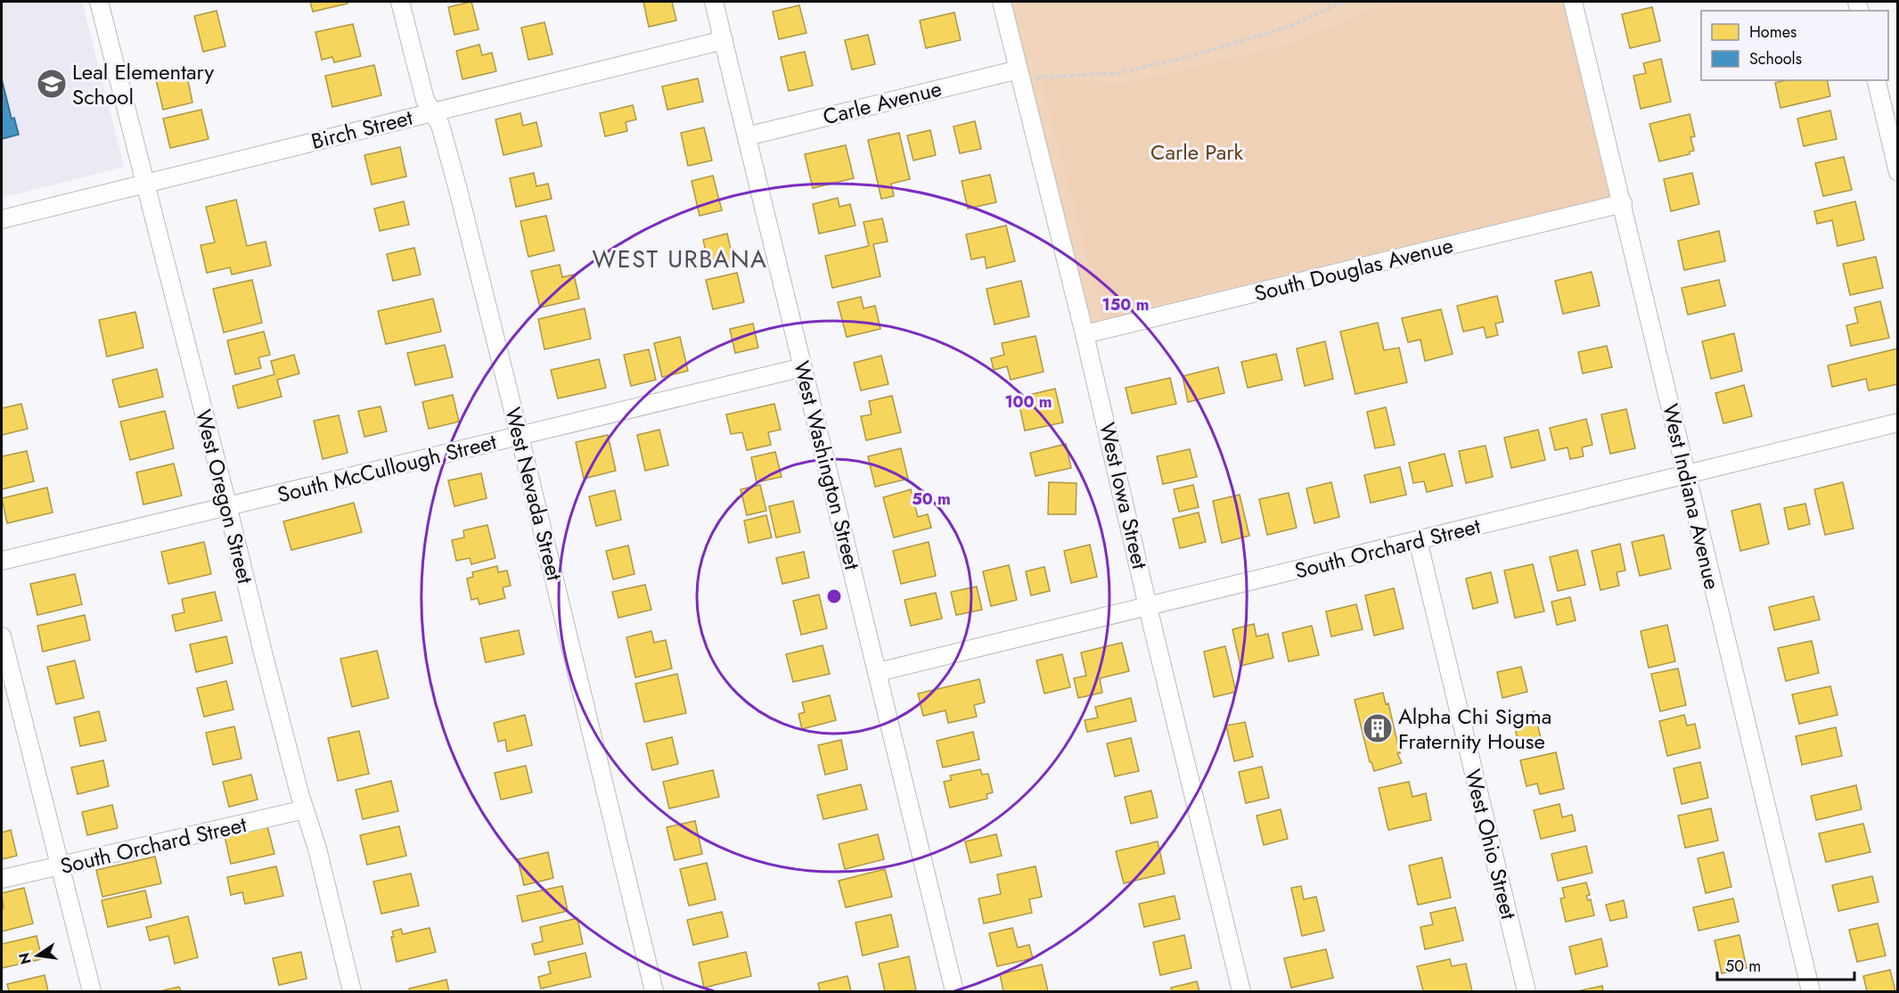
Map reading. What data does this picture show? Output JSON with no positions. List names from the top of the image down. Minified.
{"streets":{"street":["Carle Avenue","Birch Street","South Douglas Avenue","West Washington Street","South McCullough Street","West Nevada Street","West Iowa Street","West Oregon Street","West Indiana Avenue","South Orchard Street","West Ohio Street"]},"crossings":[["Carle Avenue","West Washington Street"],["Carle Avenue","West Iowa Street"],["Birch Street","West Washington Street"],["Birch Street","West Nevada Street"],["Birch Street","West Oregon Street"],["South Douglas Avenue","West Iowa Street"],["South Douglas Avenue","West Indiana Avenue"],["West Washington Street","South McCullough Street"],["West Washington Street","South Orchard Street"],["South McCullough Street","West Nevada Street"],["South McCullough Street","West Oregon Street"],["West Iowa Street","South Orchard Street"],["West Oregon Street","South Orchard Street"],["West Indiana Avenue","South Orchard Street"],["South Orchard Street","West Ohio Street"]],"districts":["WEST URBANA"],"parks":["Carle Park"],"places":{"school or university":["Leal Elementary School"],"building":["Alpha Chi Sigma Fraternity House"]},"legend":["Homes","Schools"],"scale_bar":"50 m","north":"left","rings":["150 m","100 m","50 m"]}
